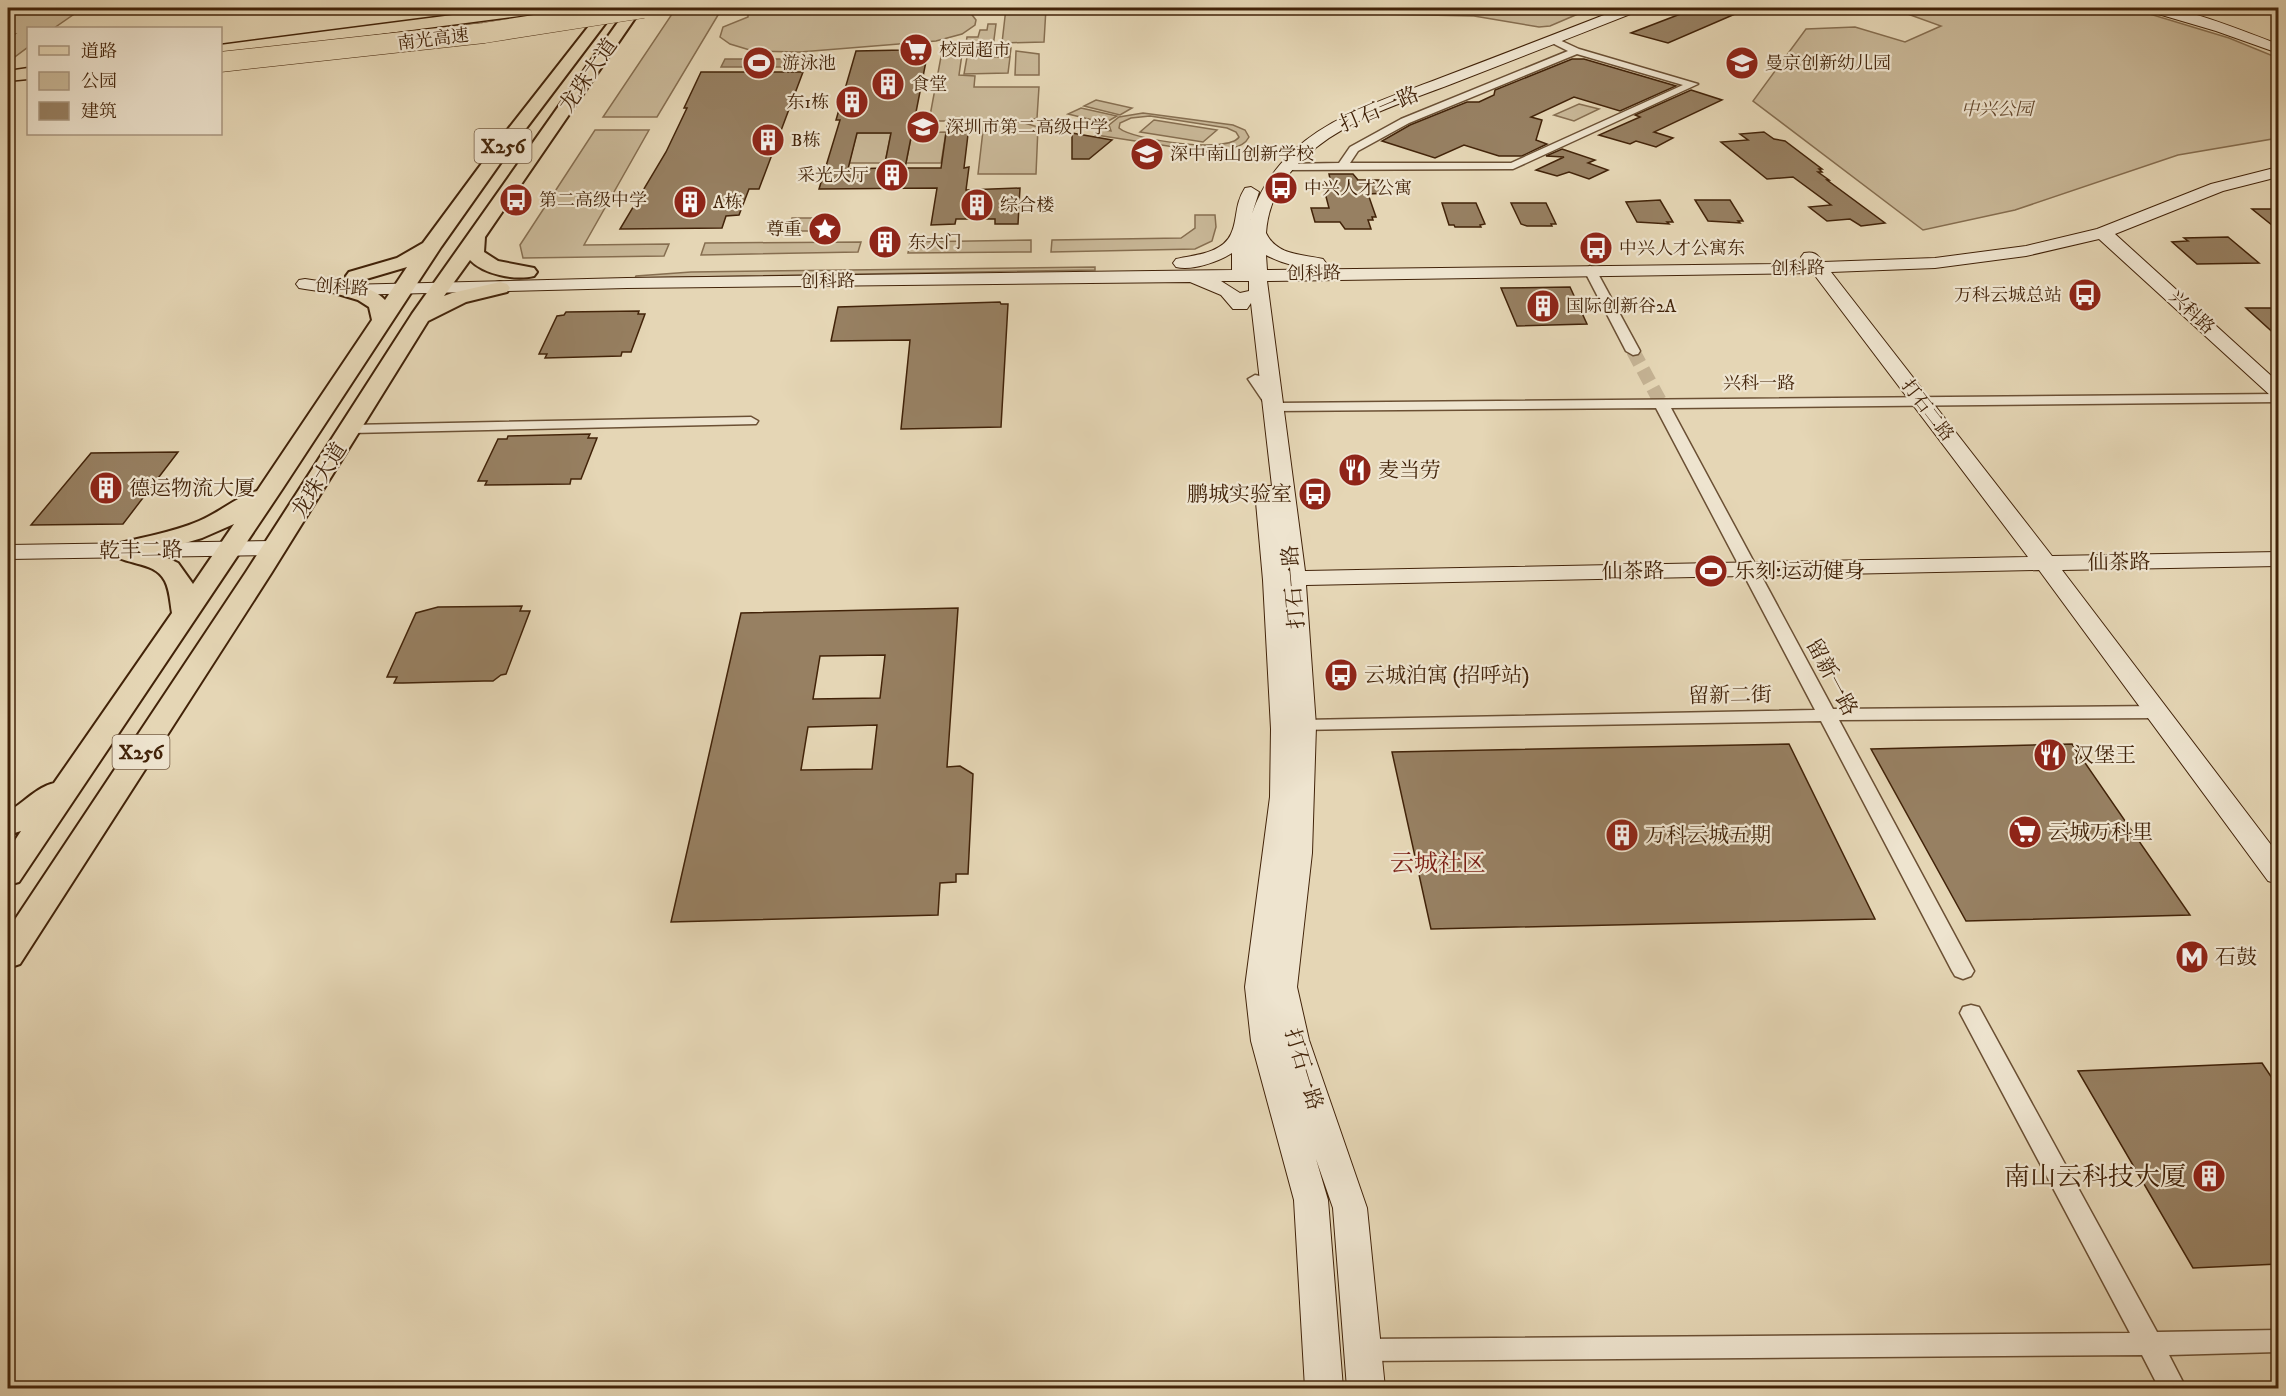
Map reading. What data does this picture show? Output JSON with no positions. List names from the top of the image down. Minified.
{"streets":{"highway":["南光高速"],"main road":["龙珠大道","打石一路","X256","创科路","兴科路","打石二路","乾丰二路","仙茶路"],"street":["兴科一路","留新一路","留新二街"]},"crossings":[["龙珠大道","创科路"],["龙珠大道","乾丰二路"],["打石一路","创科路"],["打石一路","兴科一路"],["打石一路","仙茶路"],["打石一路","留新二街"],["创科路","兴科路"],["创科路","打石二路"],["兴科一路","打石二路"],["兴科一路","留新一路"],["打石二路","仙茶路"],["打石二路","留新二街"],["仙茶路","留新一路"],["留新一路","留新二街"]],"districts":["云城社区"],"parks":["中兴公园"],"places":{"supermarket":["校园超市","云城万科里"],"sports":["游泳池","乐刻·运动健身"],"school or university":["曼京创新幼儿园","深圳市第二高级中学","深中南山创新学校"],"building":["食堂","东1栋","B栋","采光大厅","A栋","综合楼","东大门","国际创新谷2A","德运物流大厦","万科云城五期","南山云科技大厦"],"bus stop":["中兴人才公寓","第二高级中学","中兴人才公寓东","万科云城总站","鹏城实验室","云城泊寓 (招呼站)"],"place":["尊重"],"restaurant":["麦当劳","汉堡王"],"metro station":["石鼓"]},"legend":["道路","公园","建筑"]}
